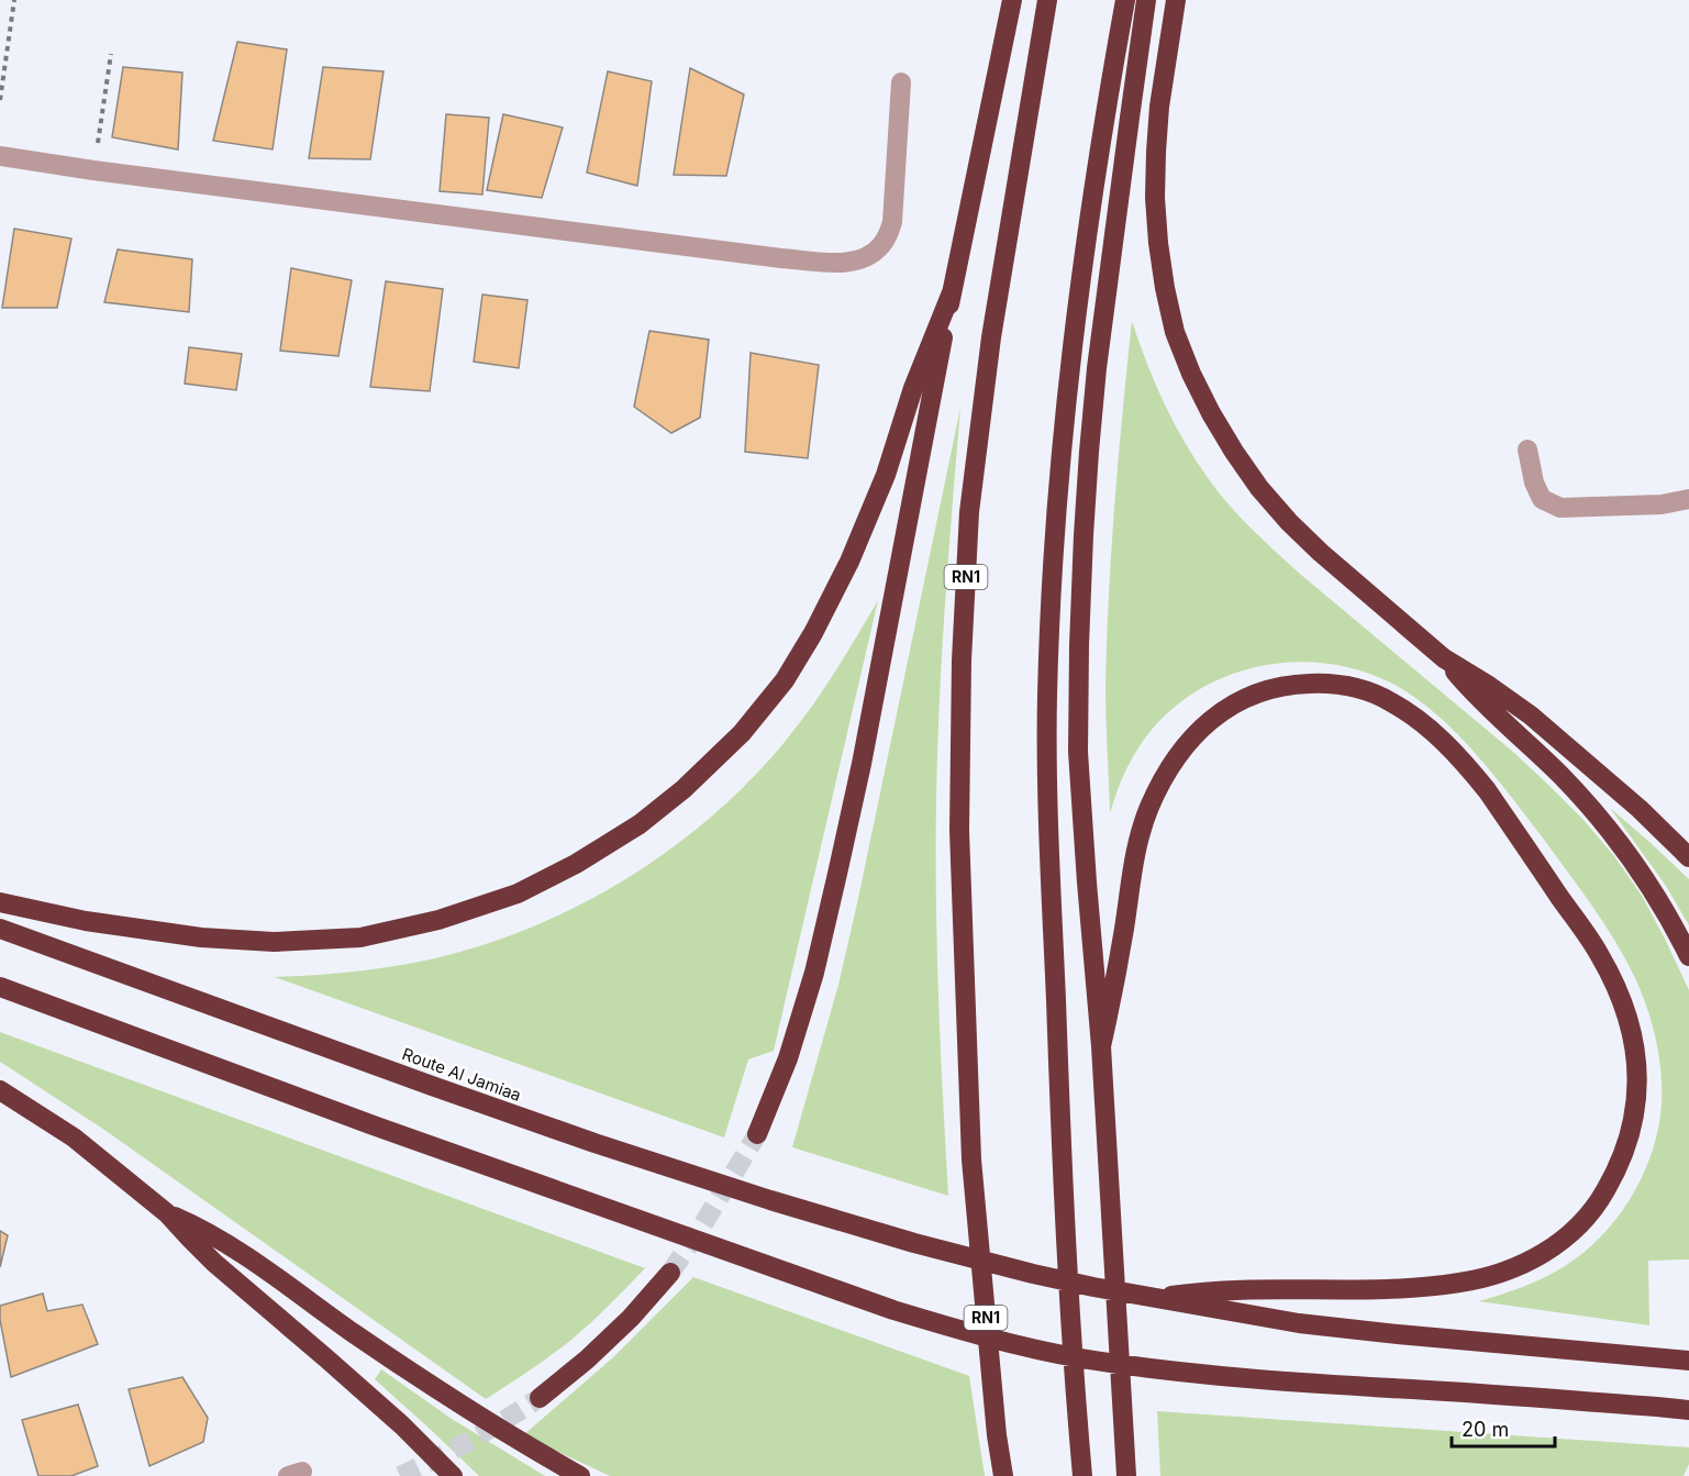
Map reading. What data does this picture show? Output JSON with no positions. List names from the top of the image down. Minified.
{"streets":{"highway":["RN1","Route Al Jamiaa"]},"scale_bar":"20 m"}
